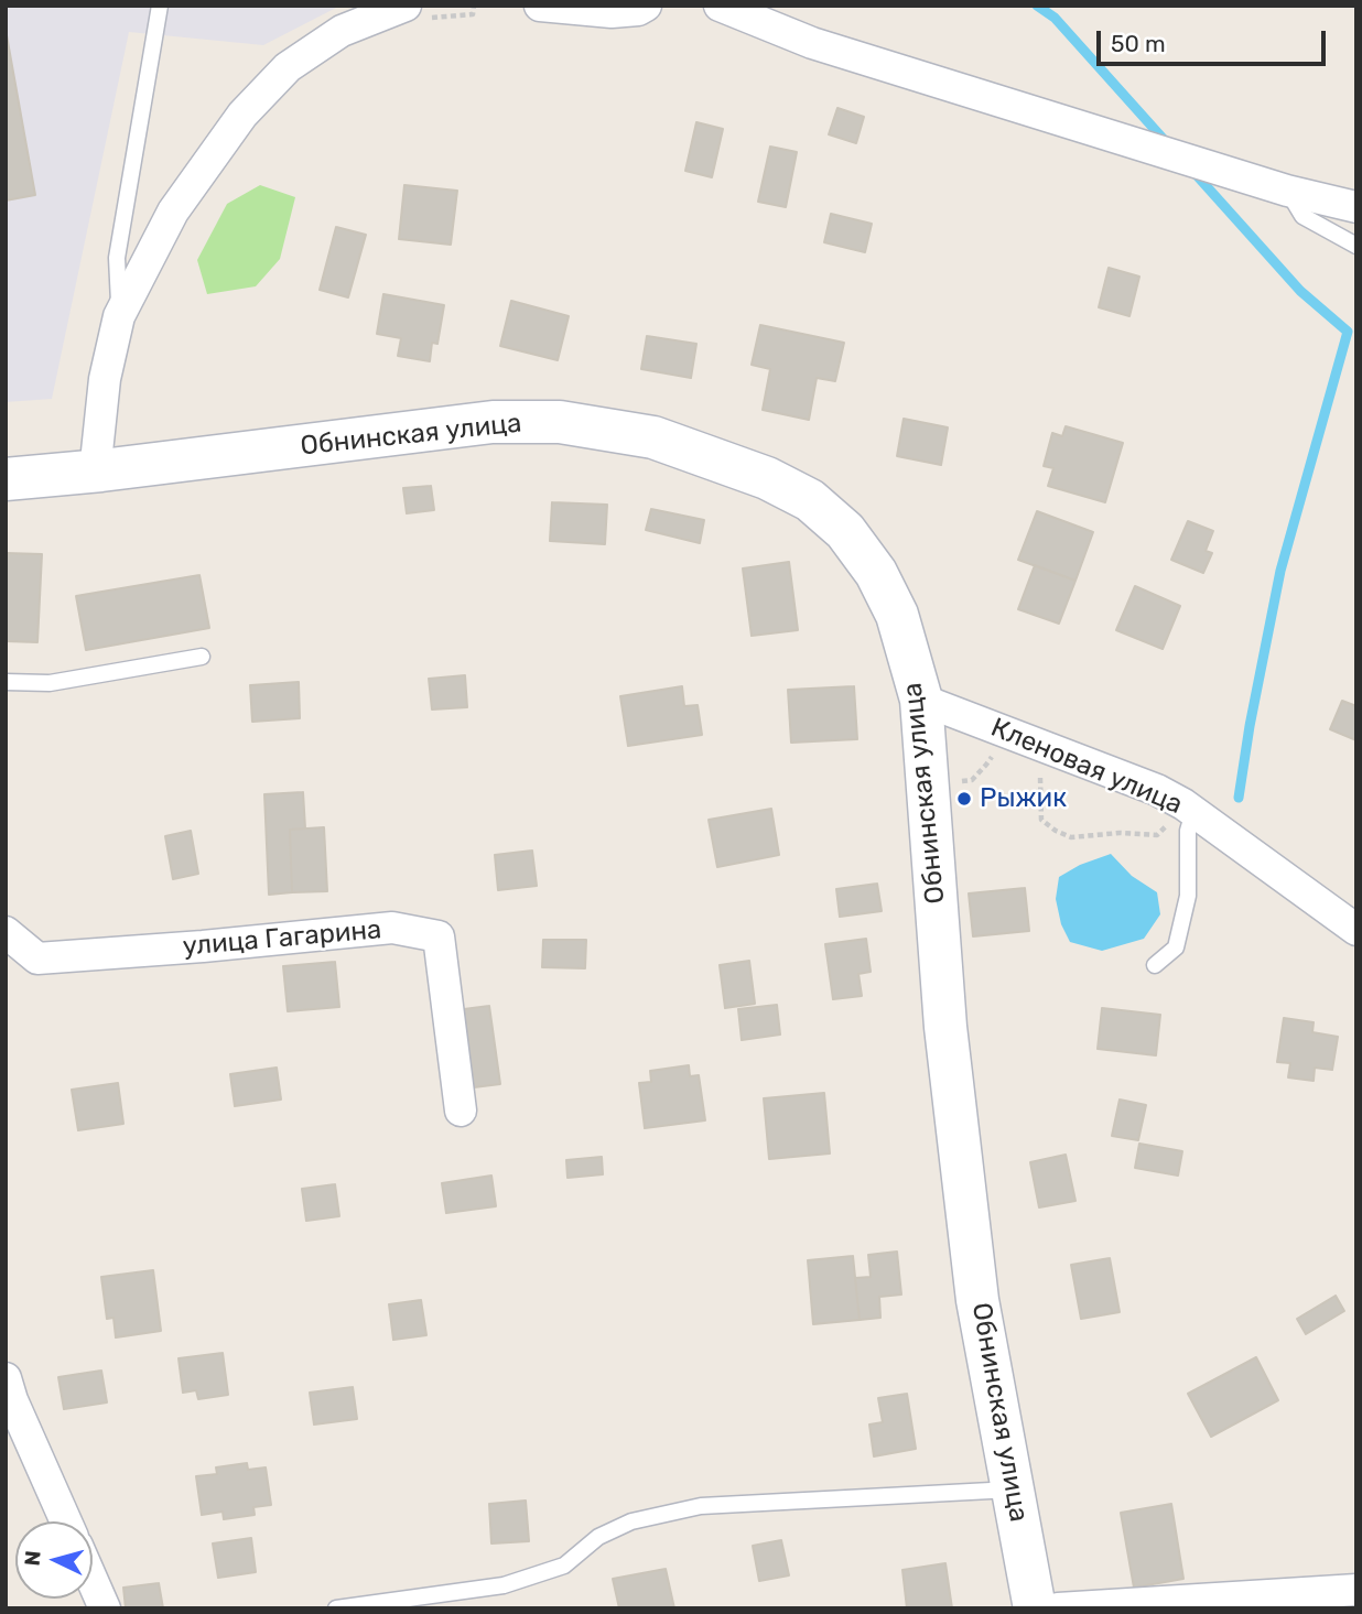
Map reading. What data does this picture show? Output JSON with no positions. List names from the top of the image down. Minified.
{"streets":{"street":["Обнинская улица","Кленовая улица","улица Гагарина"]},"crossings":[["Обнинская улица","Кленовая улица"]],"places":["Рыжик"],"scale_bar":"50 m","north":"left"}
